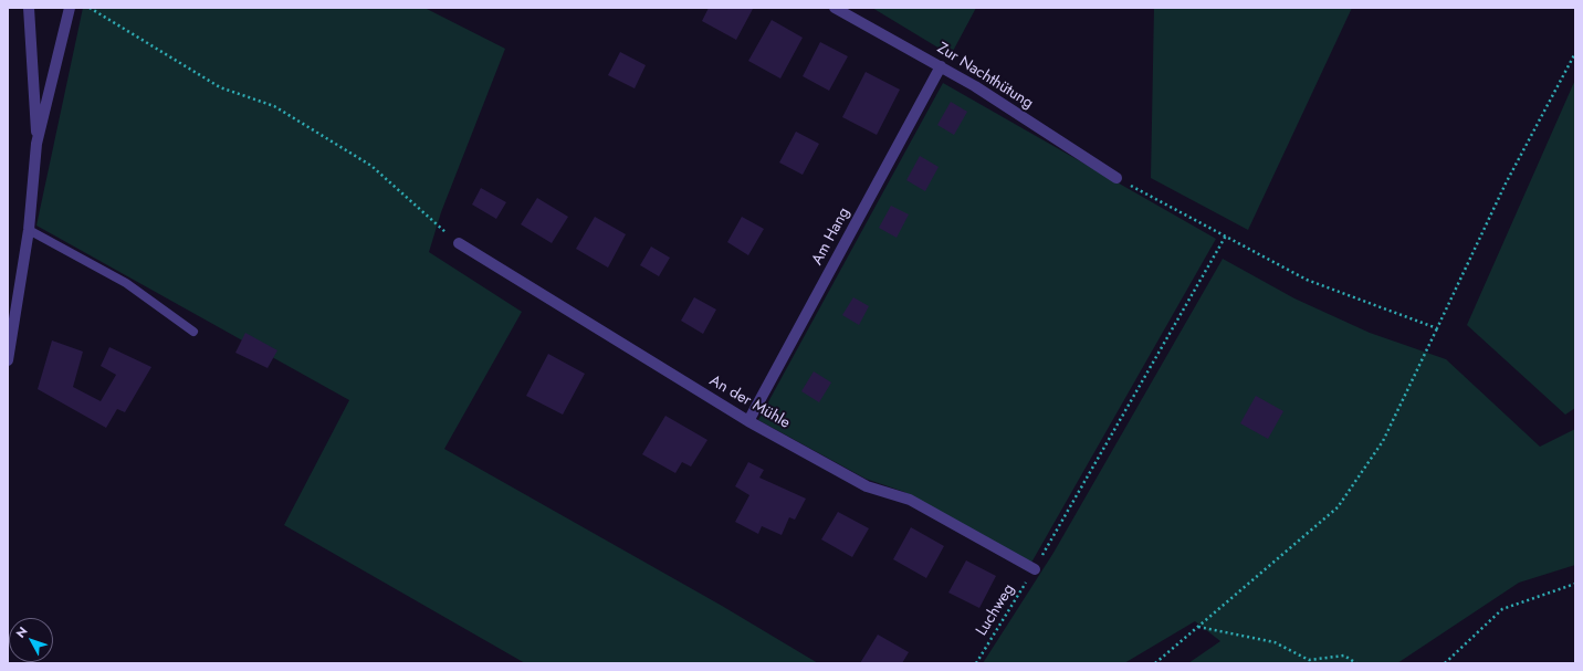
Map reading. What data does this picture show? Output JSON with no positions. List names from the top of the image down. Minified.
{"streets":{"street":["Zur Nachthütung","Am Hang","An der Mühle"],"path":["Luchweg"]},"crossings":[["Zur Nachthütung","Am Hang"],["Am Hang","An der Mühle"],["An der Mühle","Luchweg"]],"north":"top left"}
